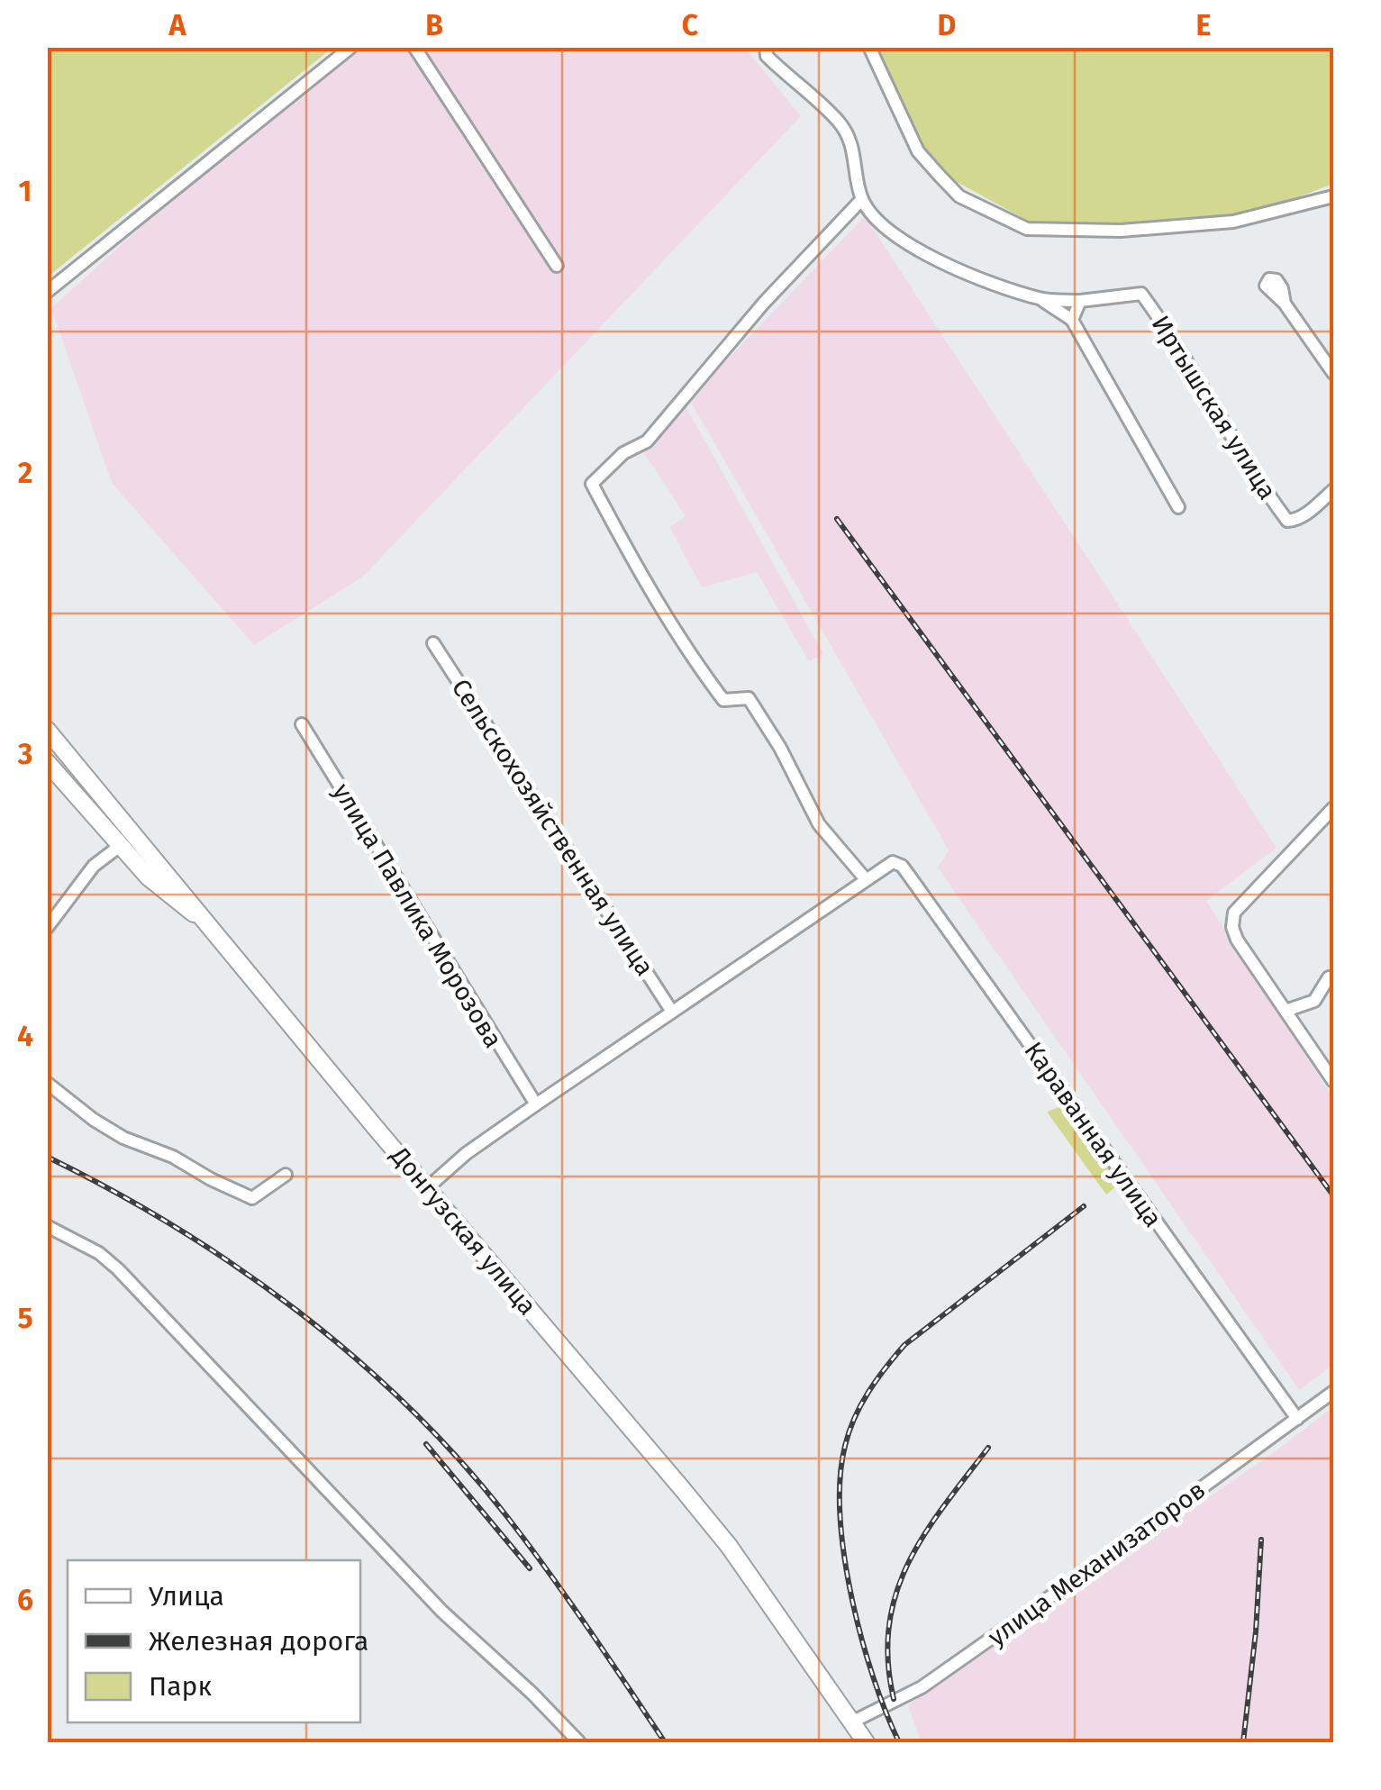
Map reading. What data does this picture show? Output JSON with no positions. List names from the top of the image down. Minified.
{"streets":{"highway":["Донгузская улица"],"street":["Иртышская улица","Сельскохозяйственная улица","улица Павлика Морозова","Караванная улица","улица Механизаторов"]},"crossings":[["Караванная улица","улица Механизаторов"],["Донгузская улица","улица Механизаторов"]],"legend":["Улица","Железная дорога","Парк"],"grid":{"columns":["A","B","C","D","E"],"rows":["1","2","3","4","5","6"]}}
